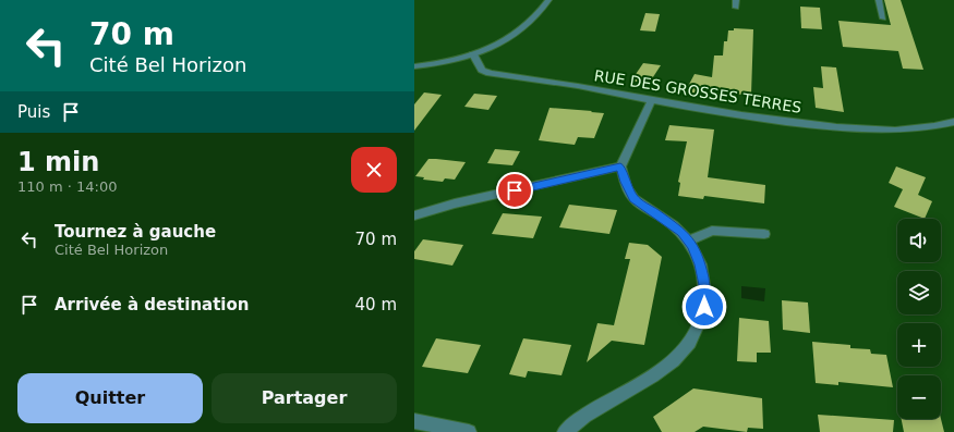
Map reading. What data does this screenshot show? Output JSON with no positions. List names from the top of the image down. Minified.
{"streets":{"street":["RUE DES GROSSES TERRES"]},"page":{"turn":["70 m","Cité Bel Horizon"],"then":"Puis","heading":["1 min","110 m · 14:00"],"list":[{"name":"Tournez à gauche","note":"Cité Bel Horizon","value":"70 m"},{"name":"Arrivée à destination","value":"40 m"}],"map_buttons":["+","−"],"buttons":["Quitter","Partager"]}}
